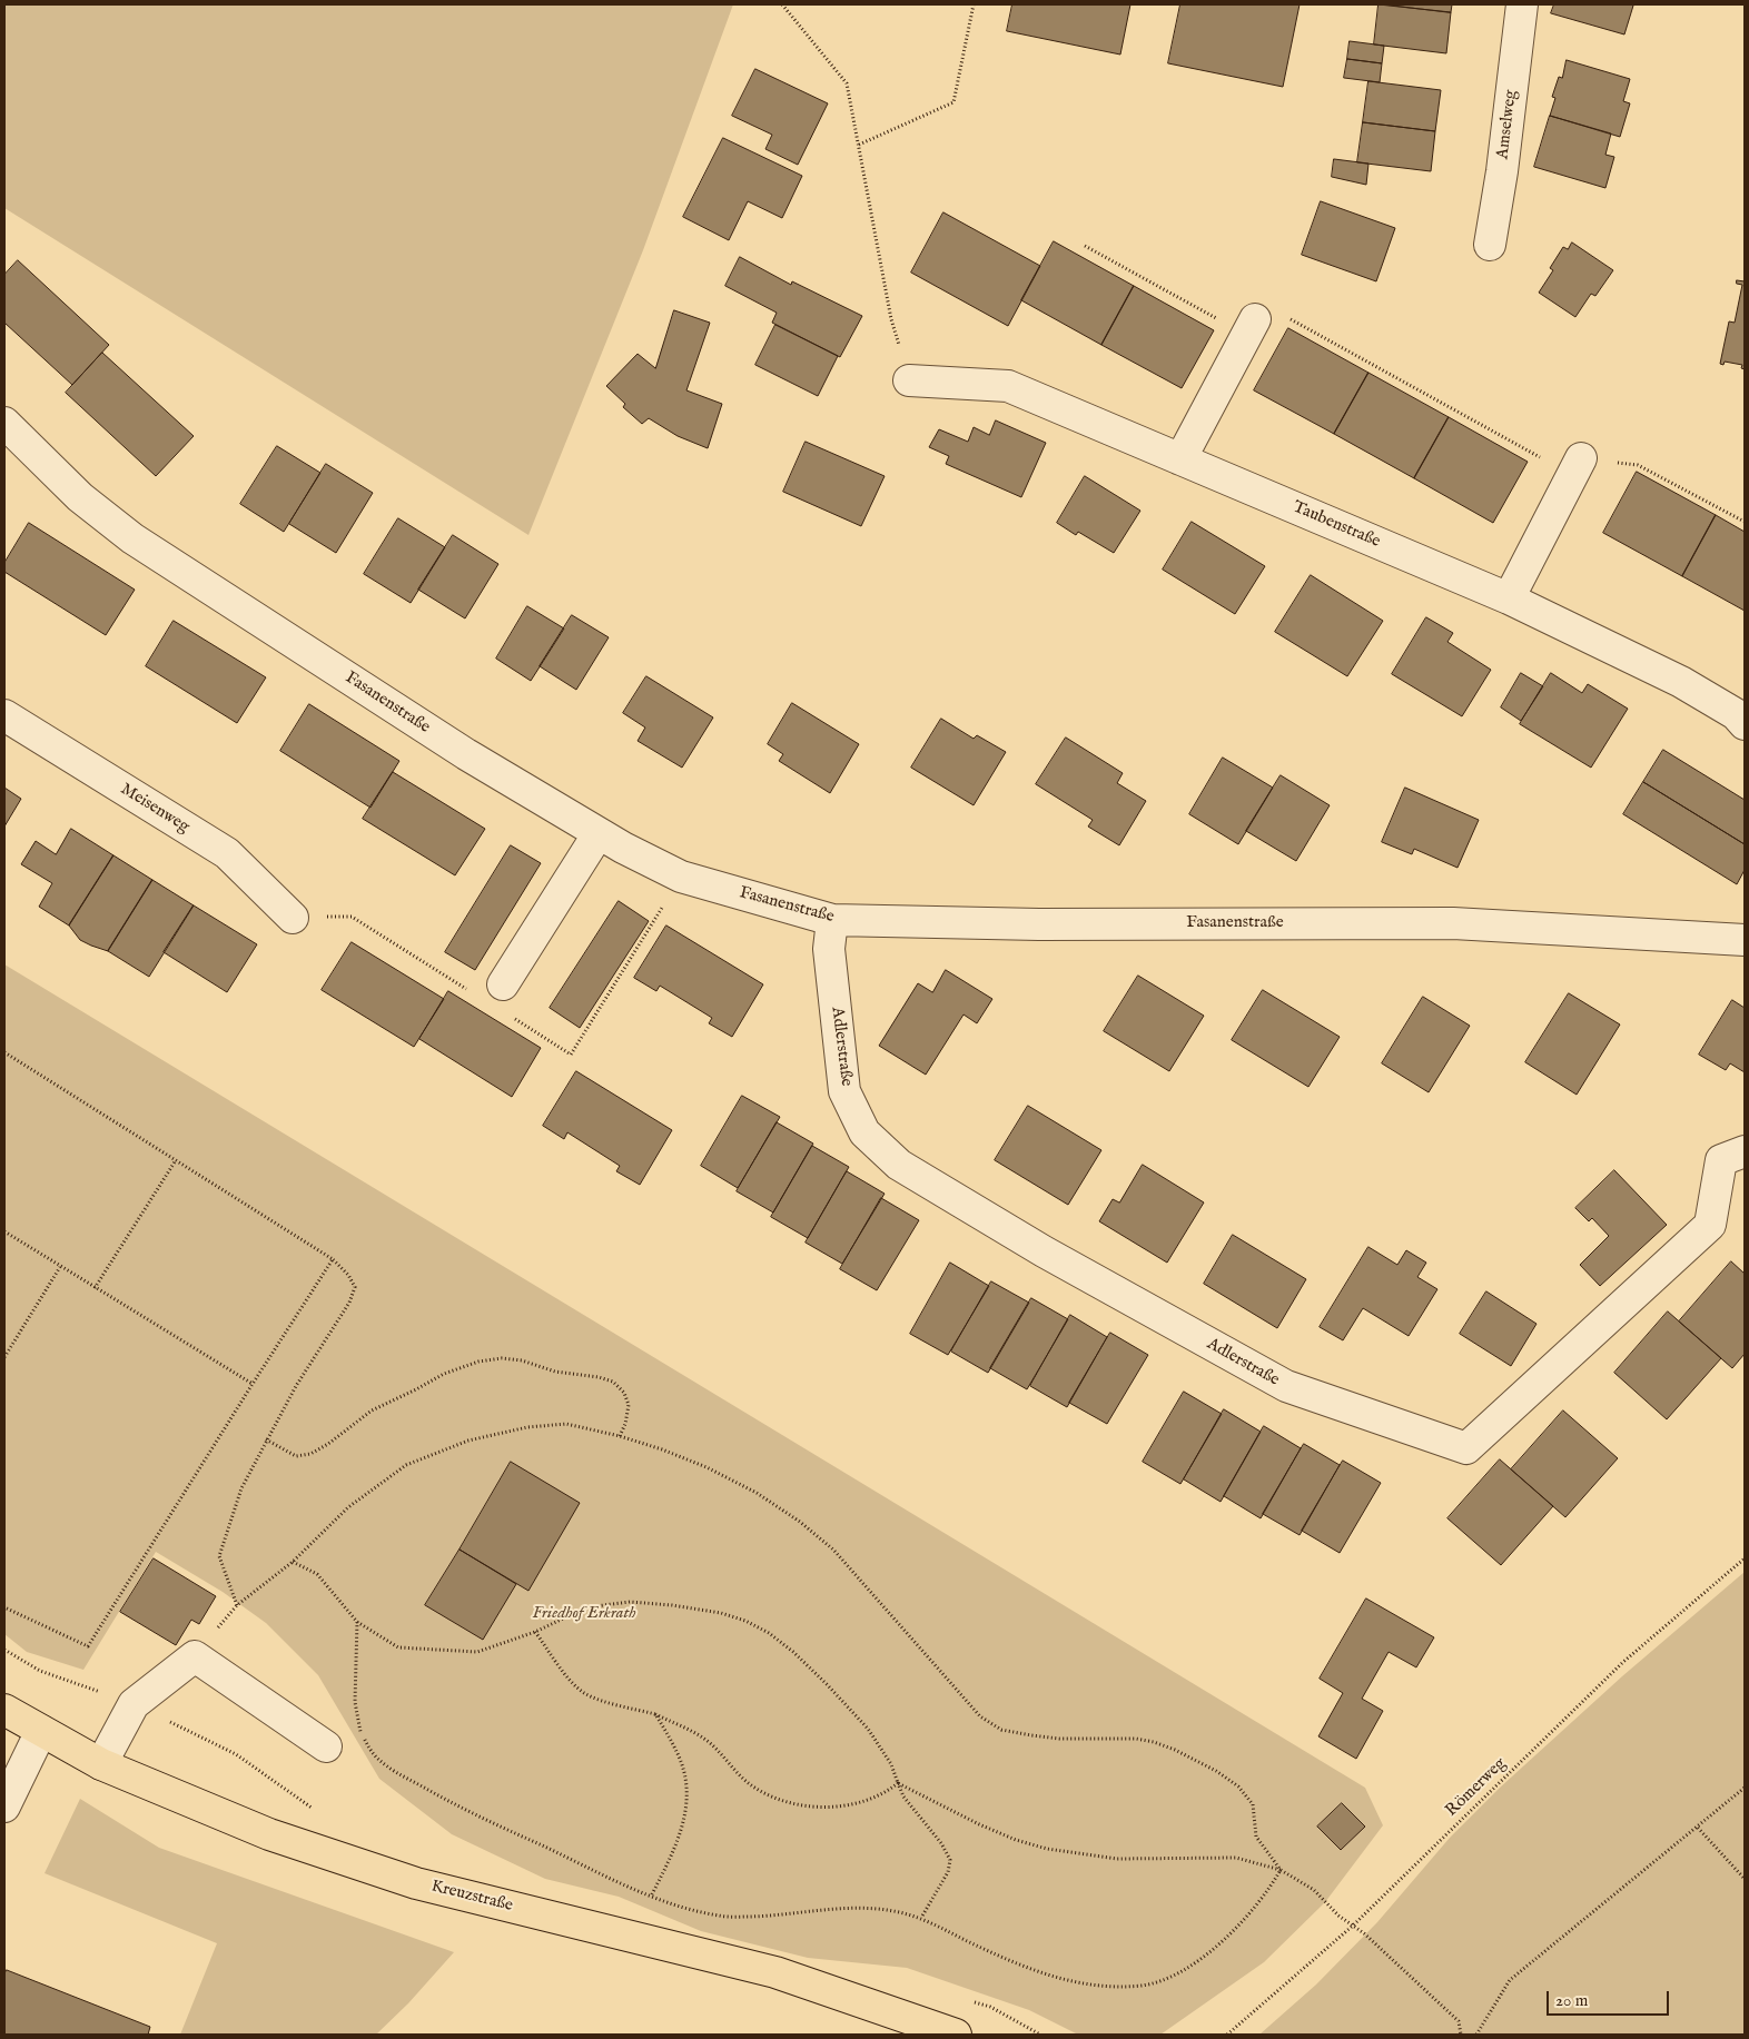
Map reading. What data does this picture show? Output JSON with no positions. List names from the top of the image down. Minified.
{"streets":{"main road":["Kreuzstraße"],"street":["Amselweg","Taubenstraße","Fasanenstraße","Meisenweg","Adlerstraße"],"path":["Römerweg"]},"crossings":[["Fasanenstraße","Adlerstraße"]],"parks":["Friedhof Erkrath"],"scale_bar":"20 m"}
